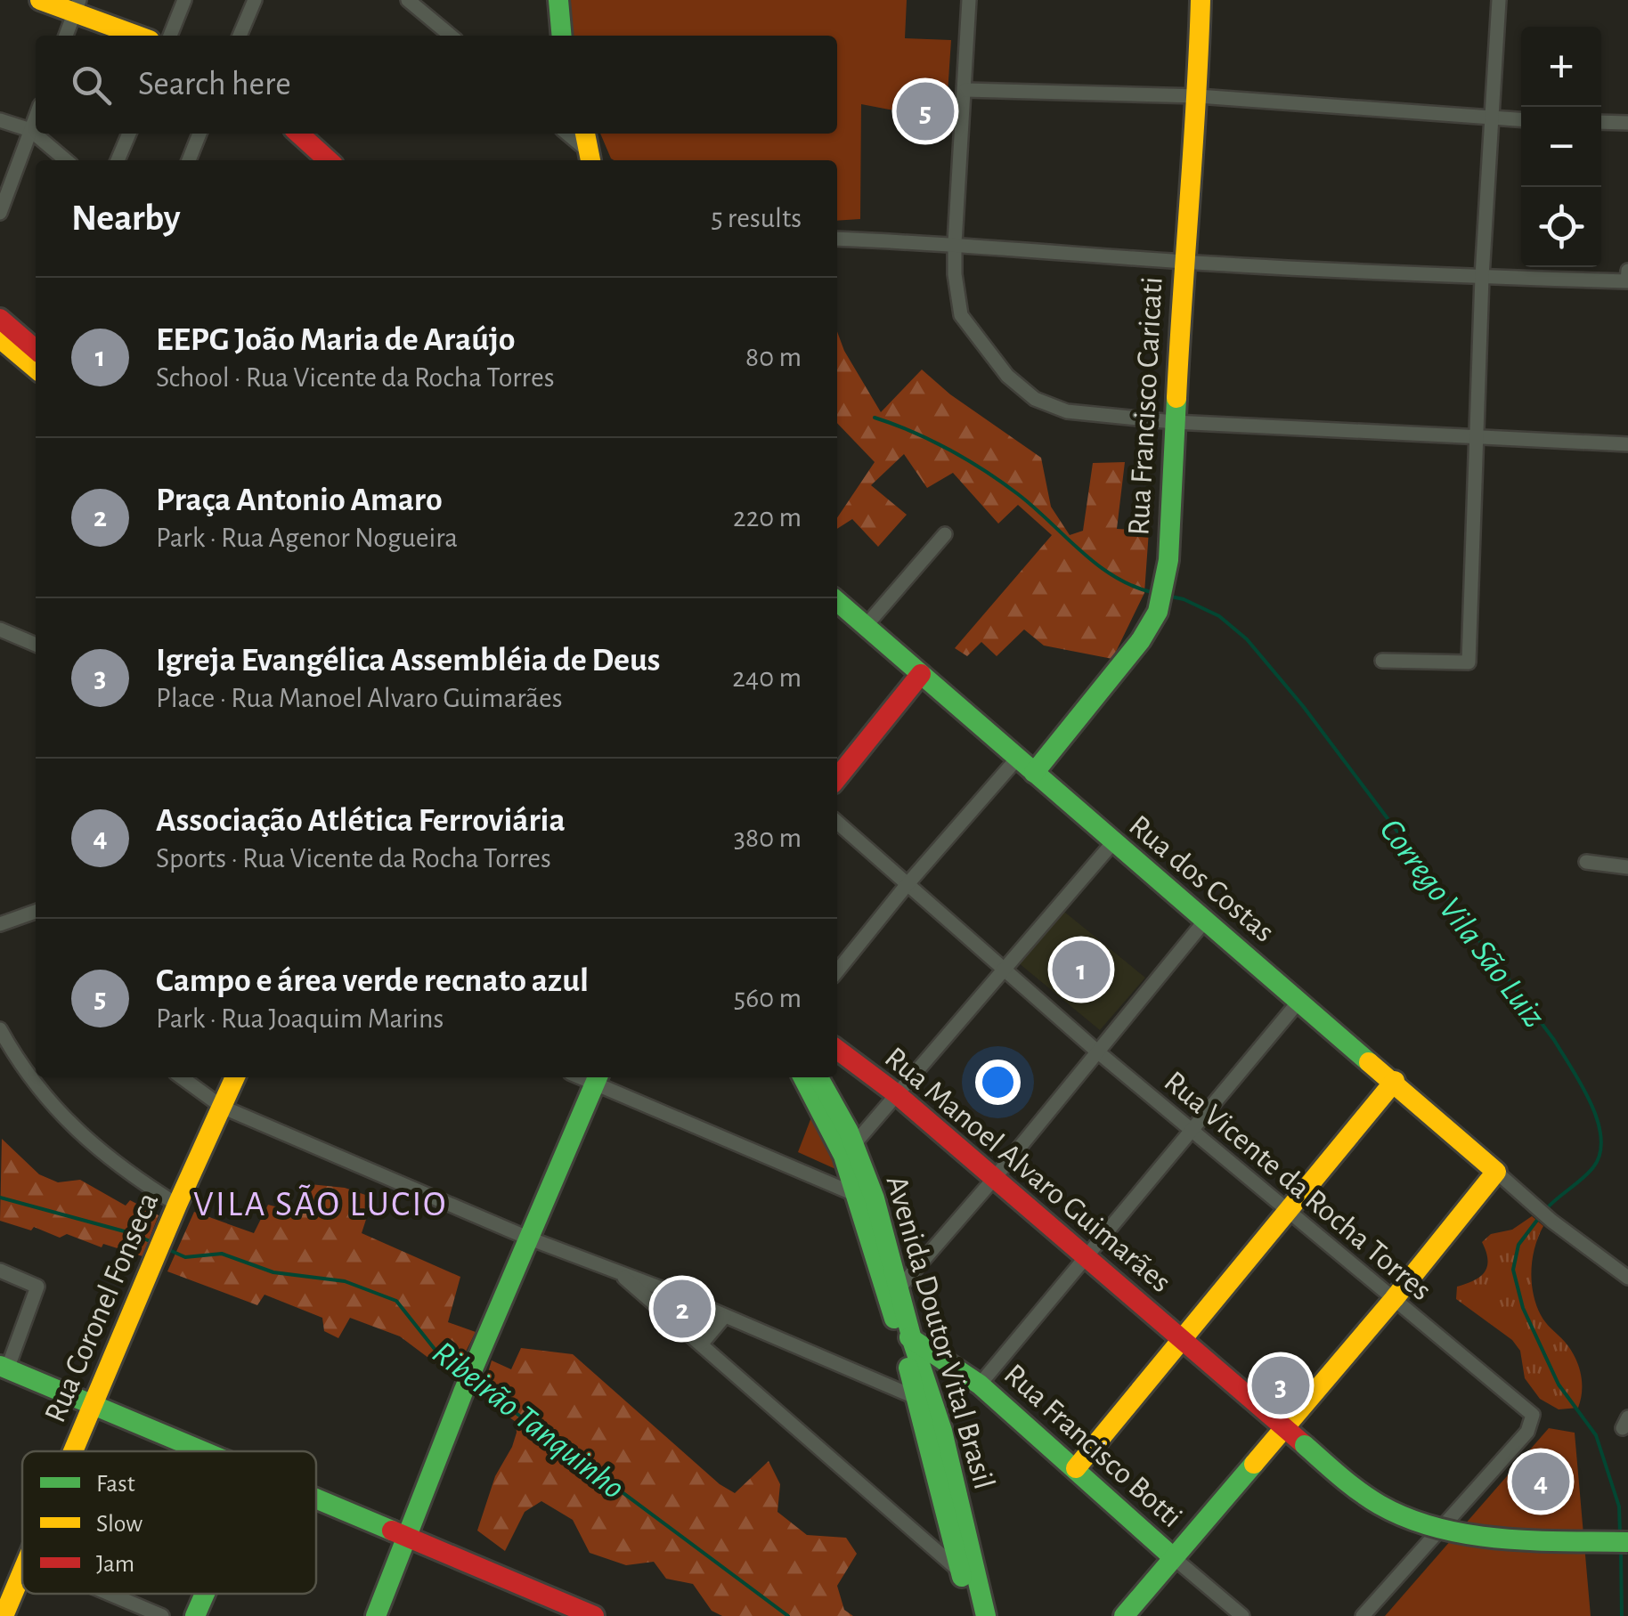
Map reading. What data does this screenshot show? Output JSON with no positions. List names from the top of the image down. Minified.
{"streets":{"street":["Rua Francisco Caricati","Rua dos Costas","Rua Manoel Alvaro Guimarães","Rua Vicente da Rocha Torres","Rua Coronel Fonseca","Avenida Doutor Vital Brasil","Rua Francisco Botti"]},"crossings":[["Rua Francisco Caricati","Rua dos Costas"],["Avenida Doutor Vital Brasil","Rua Francisco Botti"]],"districts":["VILA SÃO LUCIO"],"water":["Corrego Vila São Luiz","Ribeirão Tanquinho"],"legend":["Fast","Slow","Jam"],"page":{"map_buttons":["+","−"],"search":"Search here","pins":["5","1","2","3","4"],"heading":["Nearby","5 results"],"list":[{"mark":"1","name":"EEPG João Maria de Araújo","note":"School · Rua Vicente da Rocha Torres","value":"80 m"},{"mark":"2","name":"Praça Antonio Amaro","note":"Park · Rua Agenor Nogueira","value":"220 m"},{"mark":"3","name":"Igreja Evangélica Assembléia de Deus","note":"Place · Rua Manoel Alvaro Guimarães","value":"240 m"},{"mark":"4","name":"Associação Atlética Ferroviária","note":"Sports · Rua Vicente da Rocha Torres","value":"380 m"},{"mark":"5","name":"Campo e área verde recnato azul","note":"Park · Rua Joaquim Marins","value":"560 m"}]}}
